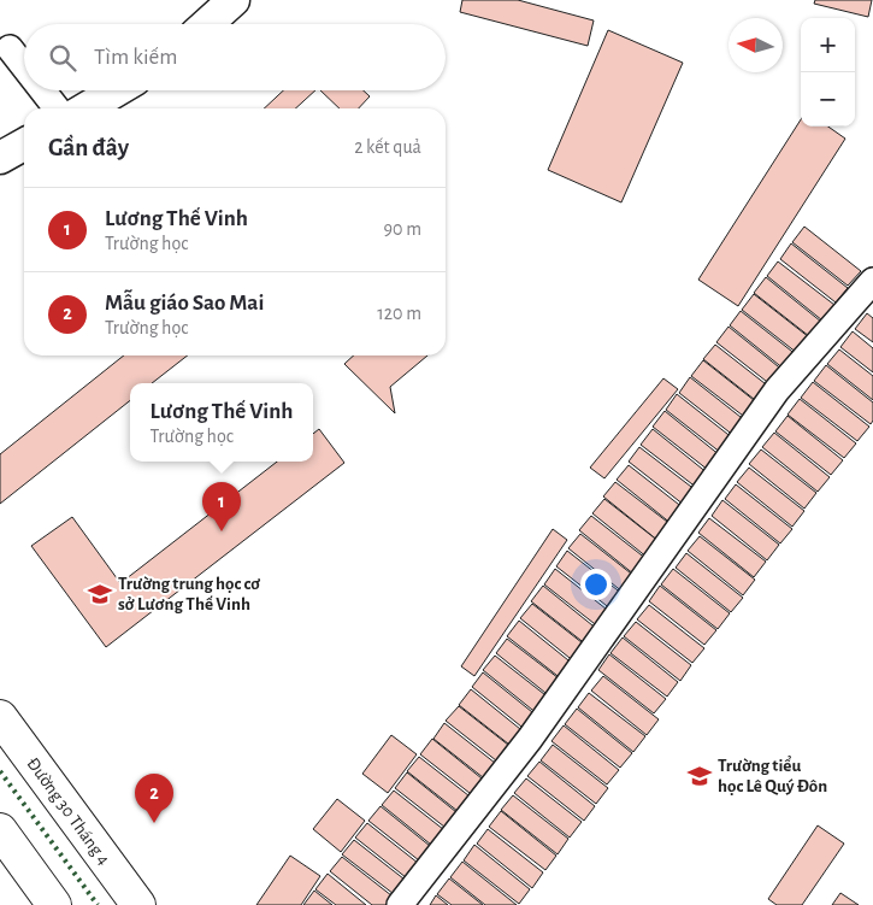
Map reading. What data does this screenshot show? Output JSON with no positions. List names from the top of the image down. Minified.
{"streets":{"main road":["Đường 30 Tháng 4"]},"places":{"school or university":["Trường trung học cơ sở Lương Thế Vinh","Trường tiểu học Lê Quý Đôn"]},"north":"left","page":{"map_buttons":["+","−"],"search":"Tìm kiếm","heading":["Gần đây","2 kết quả"],"list":[{"mark":"1","name":"Lương Thế Vinh","note":"Trường học","value":"90 m"},{"mark":"2","name":"Mẫu giáo Sao Mai","note":"Trường học","value":"120 m"}],"popup":["Lương Thế Vinh","Trường học"],"pins":["1","2"]}}
